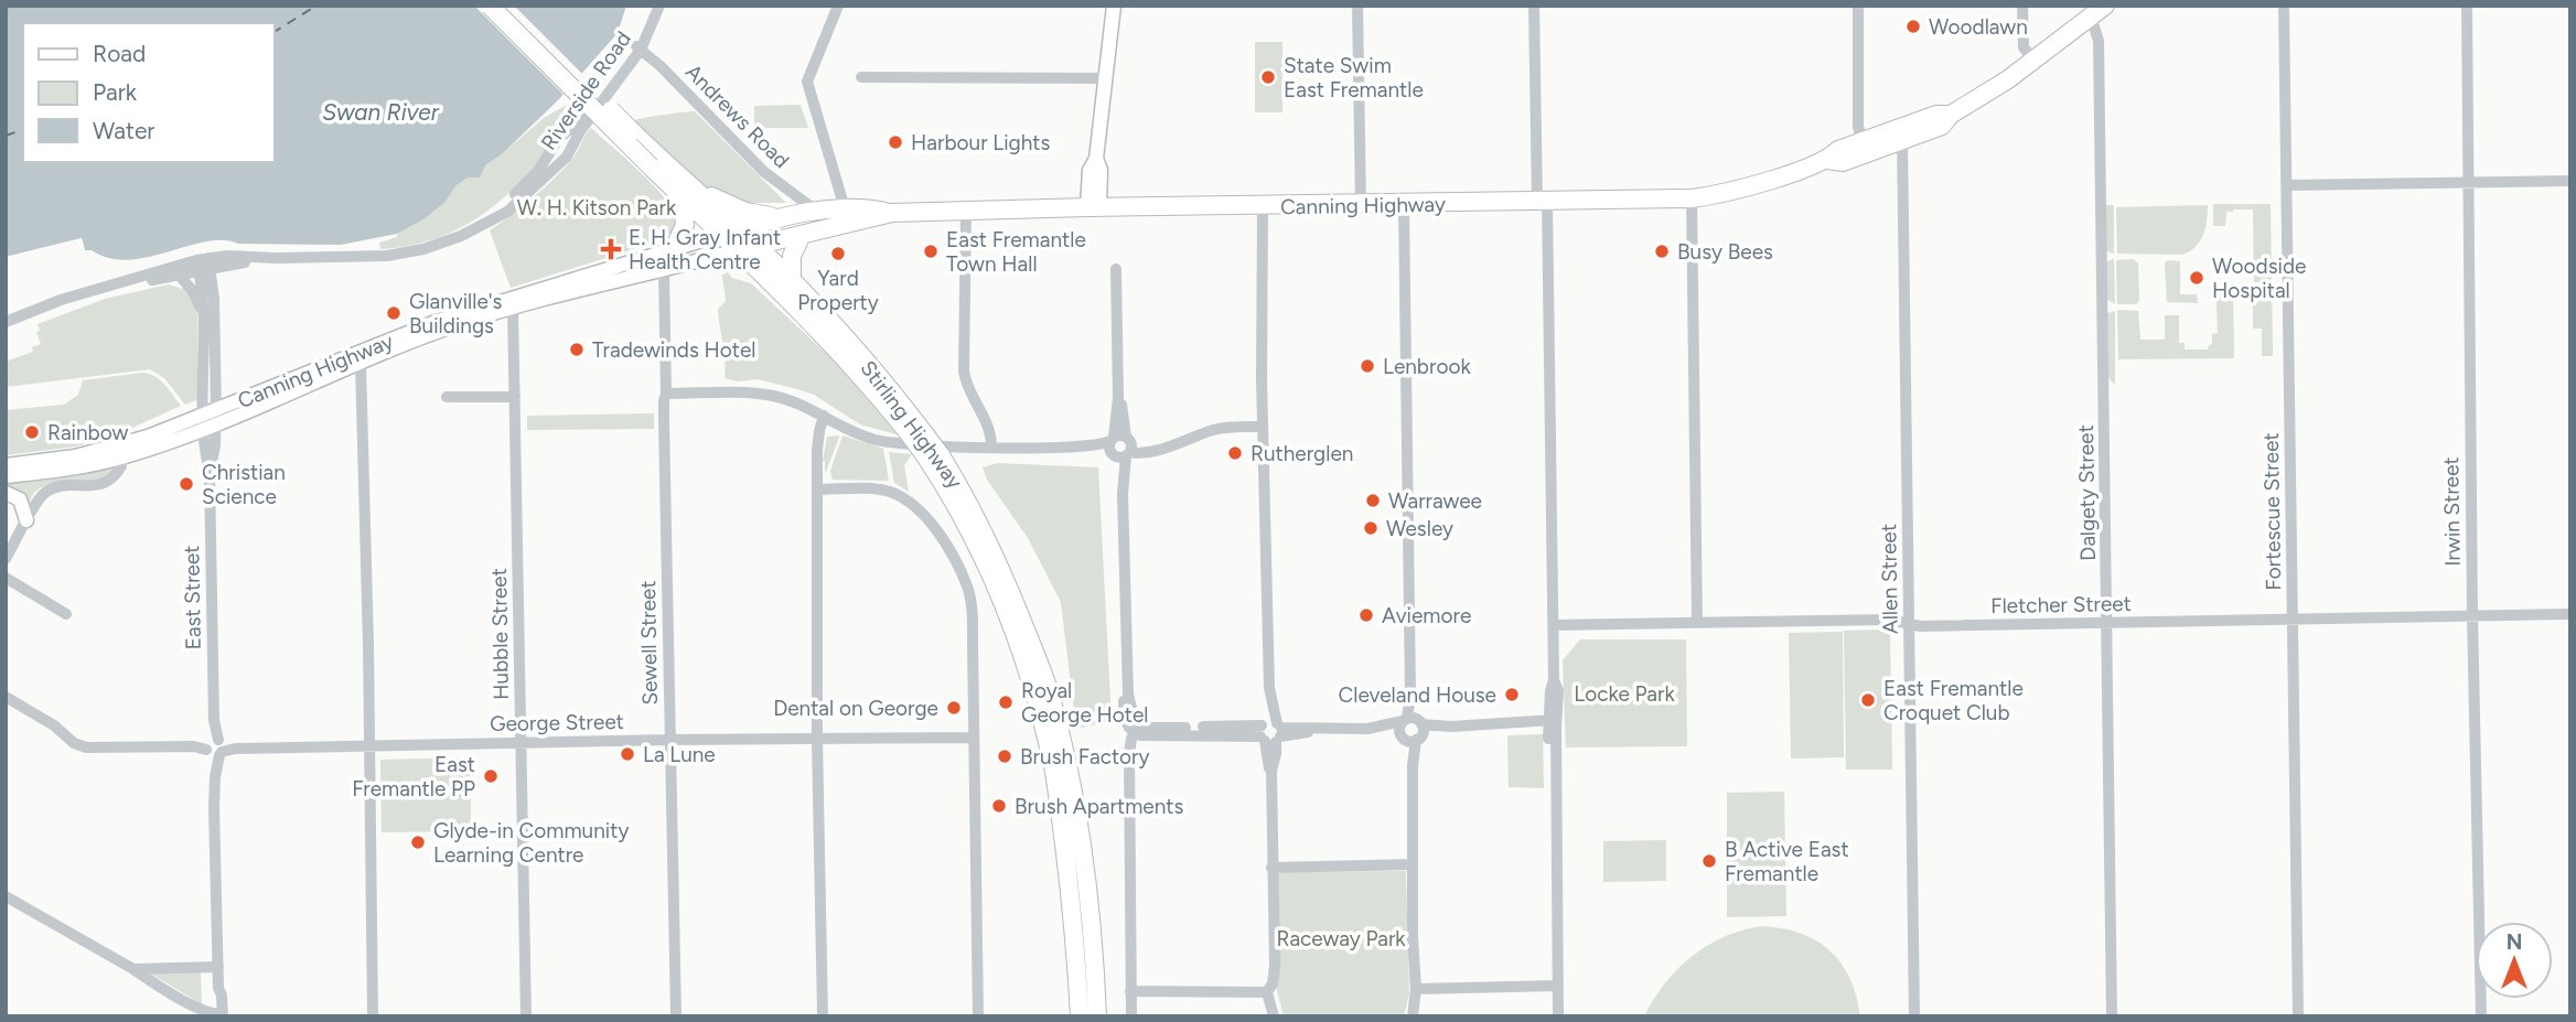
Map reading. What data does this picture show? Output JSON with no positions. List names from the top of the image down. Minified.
{"streets":{"highway":["Canning Highway","Stirling Highway"],"street":["Riverside Road","Andrews Road","Dalgety Street","Fortescue Street","Irwin Street","Allen Street","East Street","Fletcher Street","Hubble Street","Sewell Street","George Street"]},"crossings":[["Riverside Road","Andrews Road"],["Riverside Road","East Street"],["Andrews Road","Canning Highway"],["Canning Highway","Stirling Highway"],["Canning Highway","Dalgety Street"],["Canning Highway","Allen Street"],["Canning Highway","East Street"],["Canning Highway","Hubble Street"],["Canning Highway","Sewell Street"],["Dalgety Street","Fletcher Street"],["Fortescue Street","Fletcher Street"],["Irwin Street","Fletcher Street"],["Allen Street","Fletcher Street"],["East Street","George Street"],["Hubble Street","George Street"],["Sewell Street","George Street"]],"water":["Swan River"],"parks":["W. H. Kitson Park","Locke Park","Raceway Park"],"places":{"other":["Woodlawn","State Swim East Fremantle","Harbour Lights","East Fremantle Town Hall","Busy Bees","Yard Property","Woodside Hospital","Glanville's Buildings","Tradewinds Hotel","Lenbrook","Rainbow","Rutherglen","Christian Science","Warrawee","Wesley","Aviemore","Cleveland House","East Fremantle Croquet Club","Royal George Hotel","Dental on George","La Lune","Brush Factory","East Fremantle PP","Brush Apartments","Glyde-in Community Learning Centre","B Active East Fremantle"],"health":["E. H. Gray Infant Health Centre"]},"legend":["Road","Park","Water"],"north":"top"}
